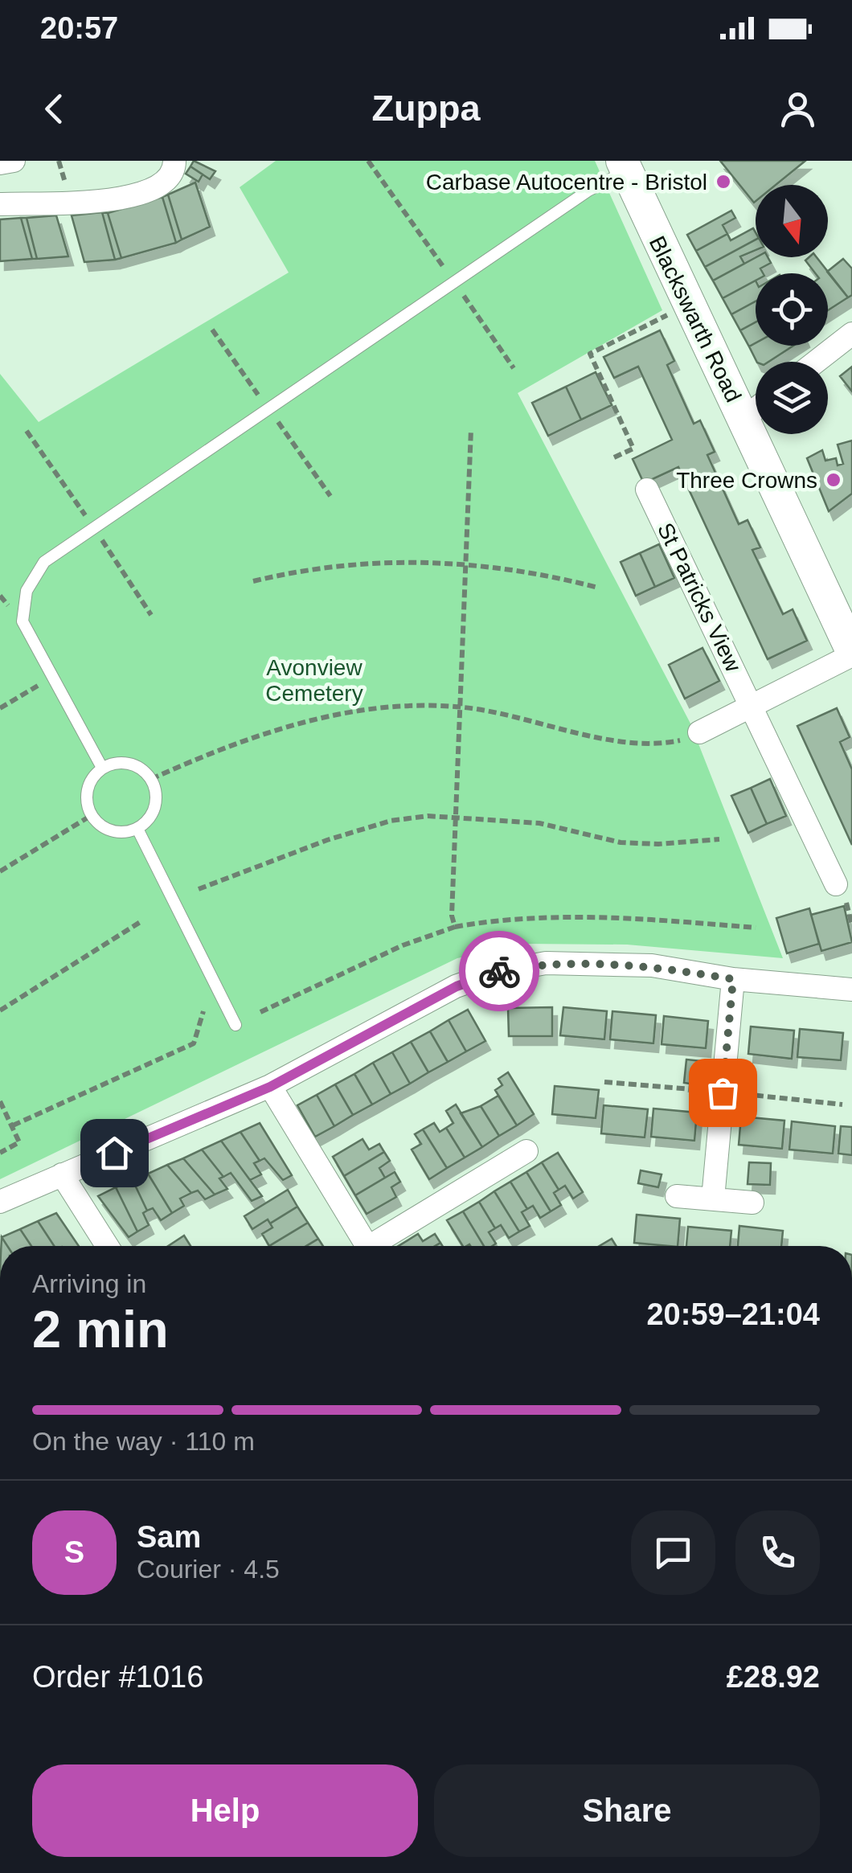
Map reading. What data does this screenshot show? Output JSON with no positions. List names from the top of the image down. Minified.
{"streets":{"street":["Blackswarth Road","St Patricks View"]},"parks":["Avonview Cemetery"],"places":["Carbase Autocentre - Bristol","Three Crowns"],"north":"bottom","page":{"status":"20:57","header":"Zuppa","heading":["2 min","Arriving in","20:59–21:04"],"panel":["Sam","Courier · 4.5","Order #1016","£28.92"],"bar":"On the way · 110 m","round":"S","buttons":["Help","Share"]}}
